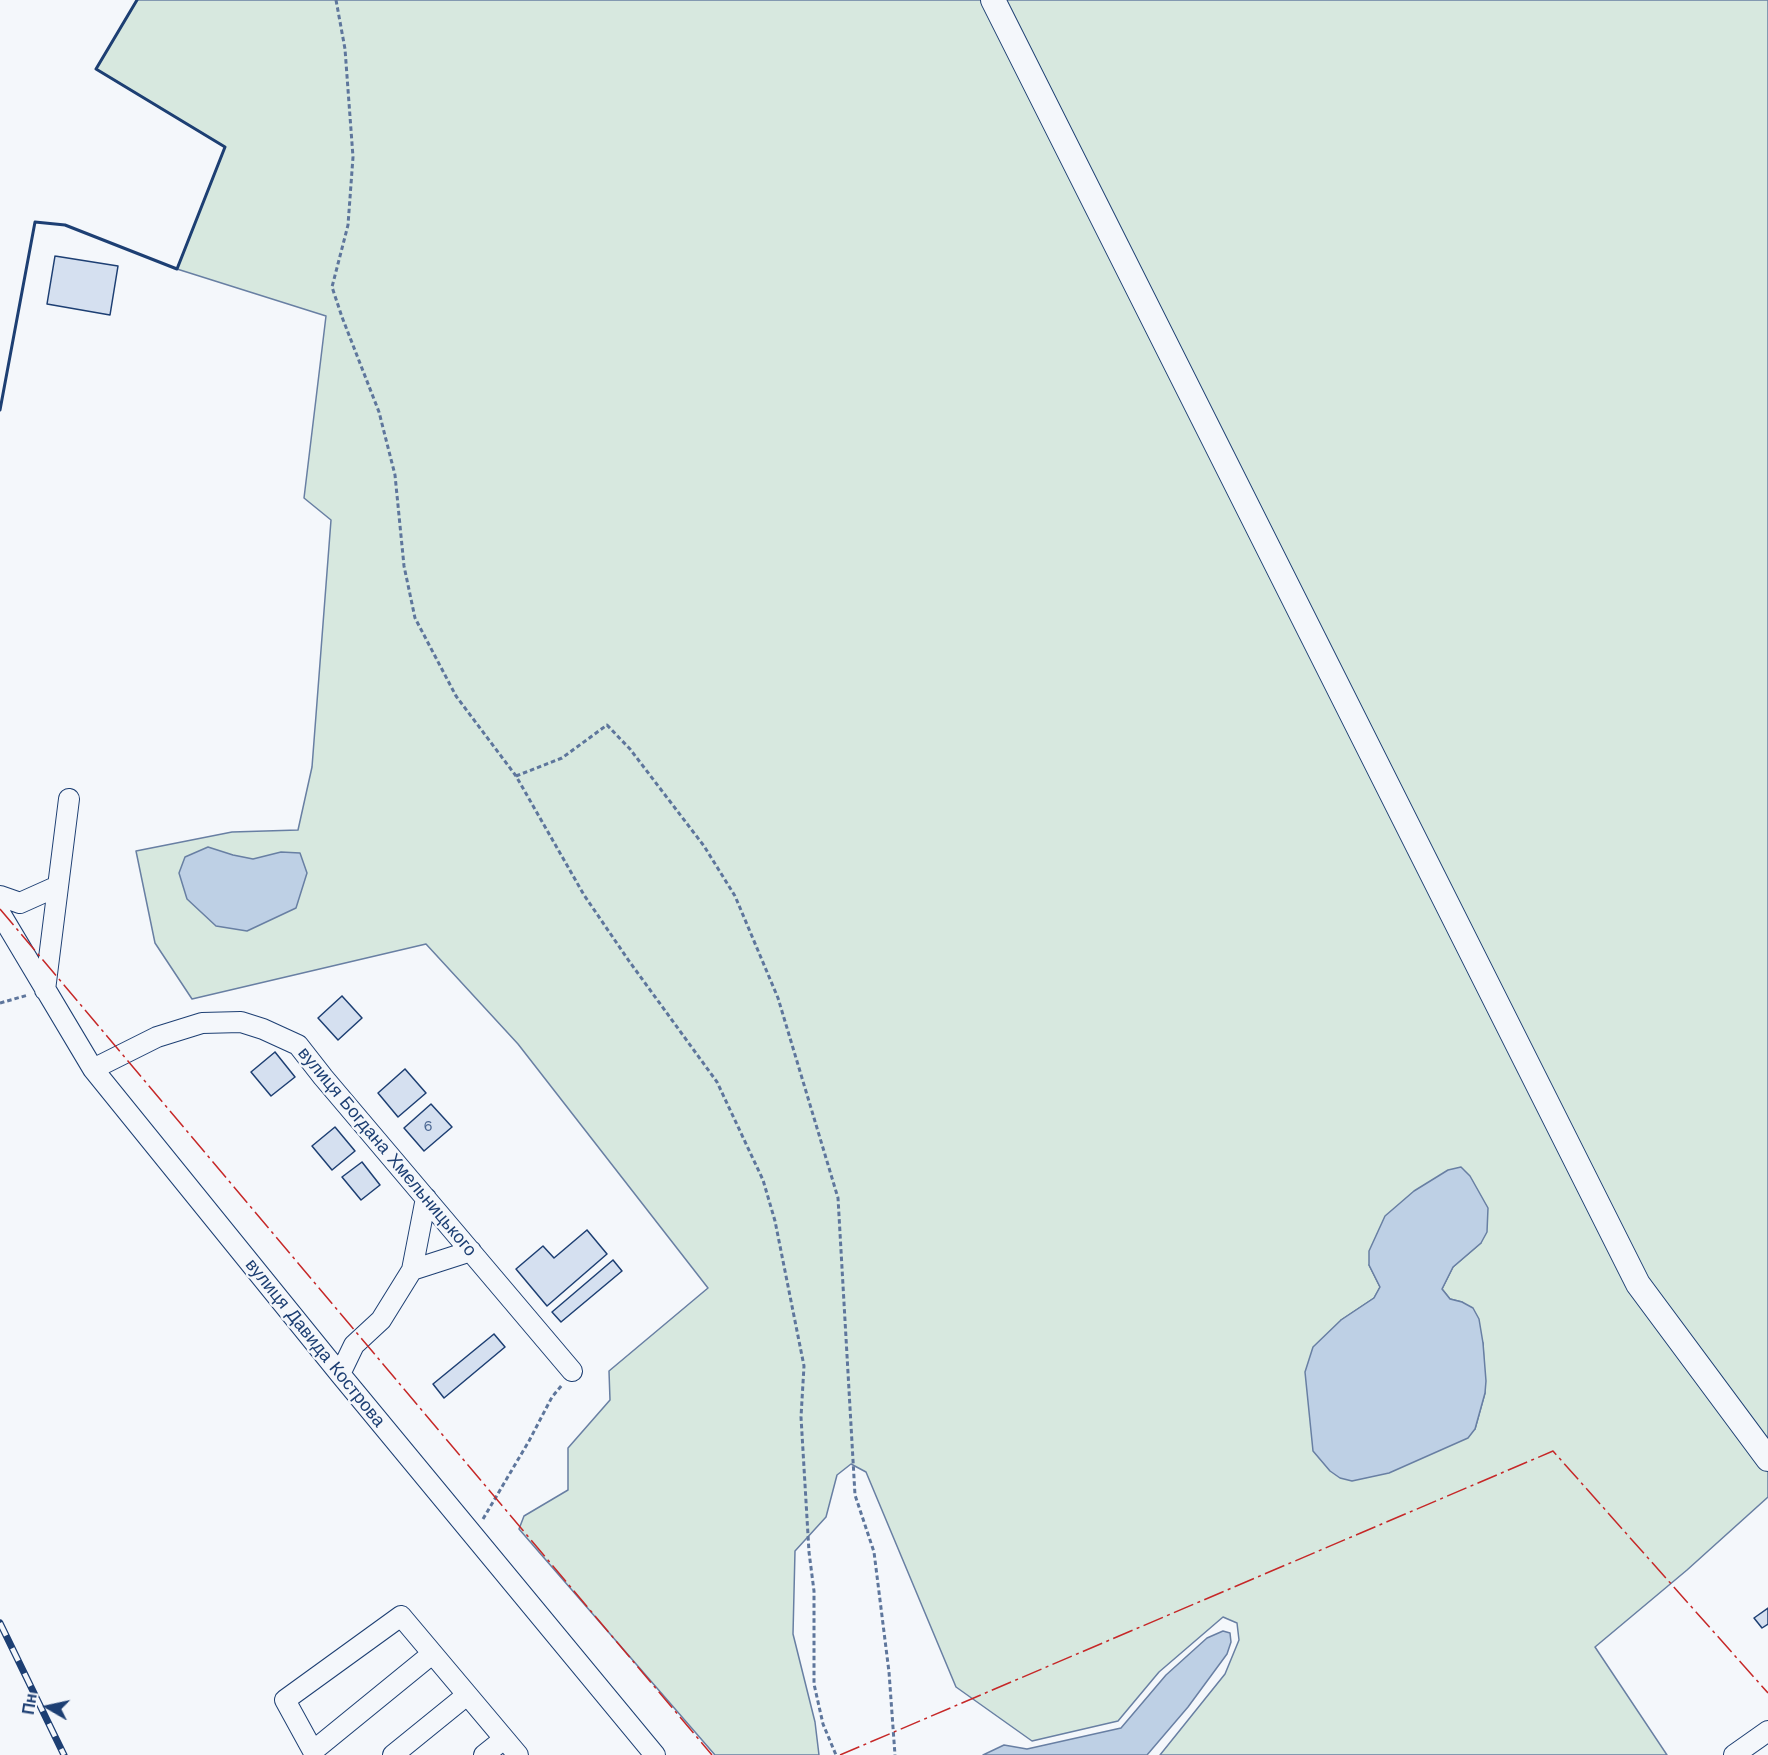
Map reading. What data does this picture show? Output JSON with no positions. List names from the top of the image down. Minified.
{"streets":{"street":["вулиця Богдана Хмельницького","вулиця Давида Кострова"]},"crossings":[["вулиця Богдана Хмельницького","вулиця Давида Кострова"]],"house_numbers":["6"],"north":"left"}
